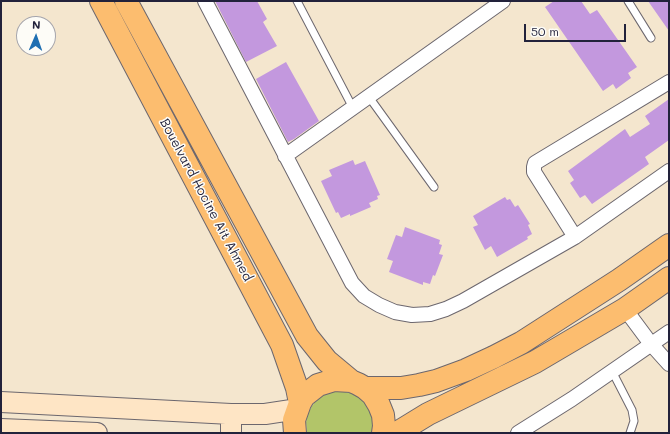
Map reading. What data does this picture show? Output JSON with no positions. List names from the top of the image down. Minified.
{"streets":{"main road":["Bouelvard Hocine Ait Ahmed"]},"scale_bar":"50 m","north":"top"}
